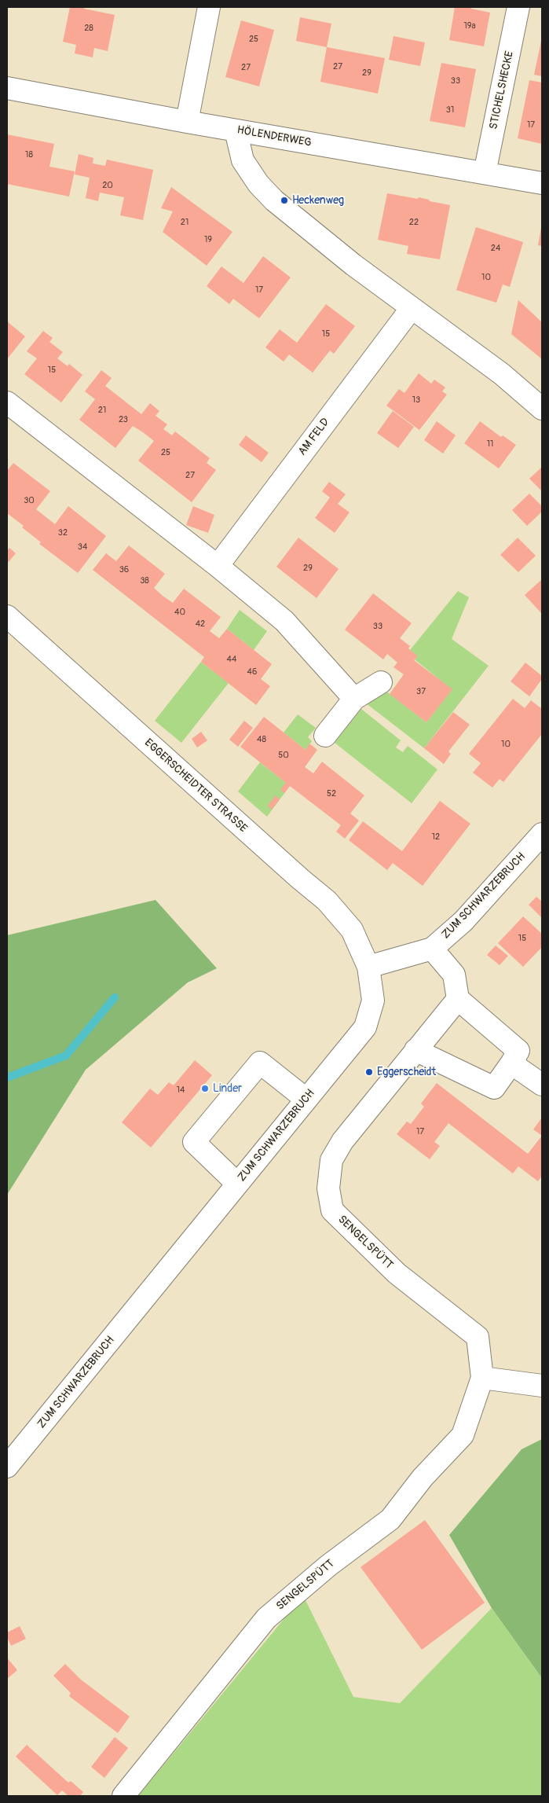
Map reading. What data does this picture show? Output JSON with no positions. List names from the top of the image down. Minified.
{"streets":{"street":["STICHELSHECKE","HÖLENDERWEG","AM FELD","EGGERSCHEIDTER STRASSE","ZUM SCHWARZEBRUCH","SENGELSPÜTT"]},"crossings":[["STICHELSHECKE","HÖLENDERWEG"],["EGGERSCHEIDTER STRASSE","ZUM SCHWARZEBRUCH"]],"places":["Heckenweg","Eggerscheidt","Linder"],"house_numbers":["19a","28","25","27","27","29","33","31","17","18","20","21","22","19","24","10","17","15","15","13","21","23","11","25","27","30","32","34","29","36","38","40","42","33","44","46","37","48","10","50","52","12","15","14","17"]}
